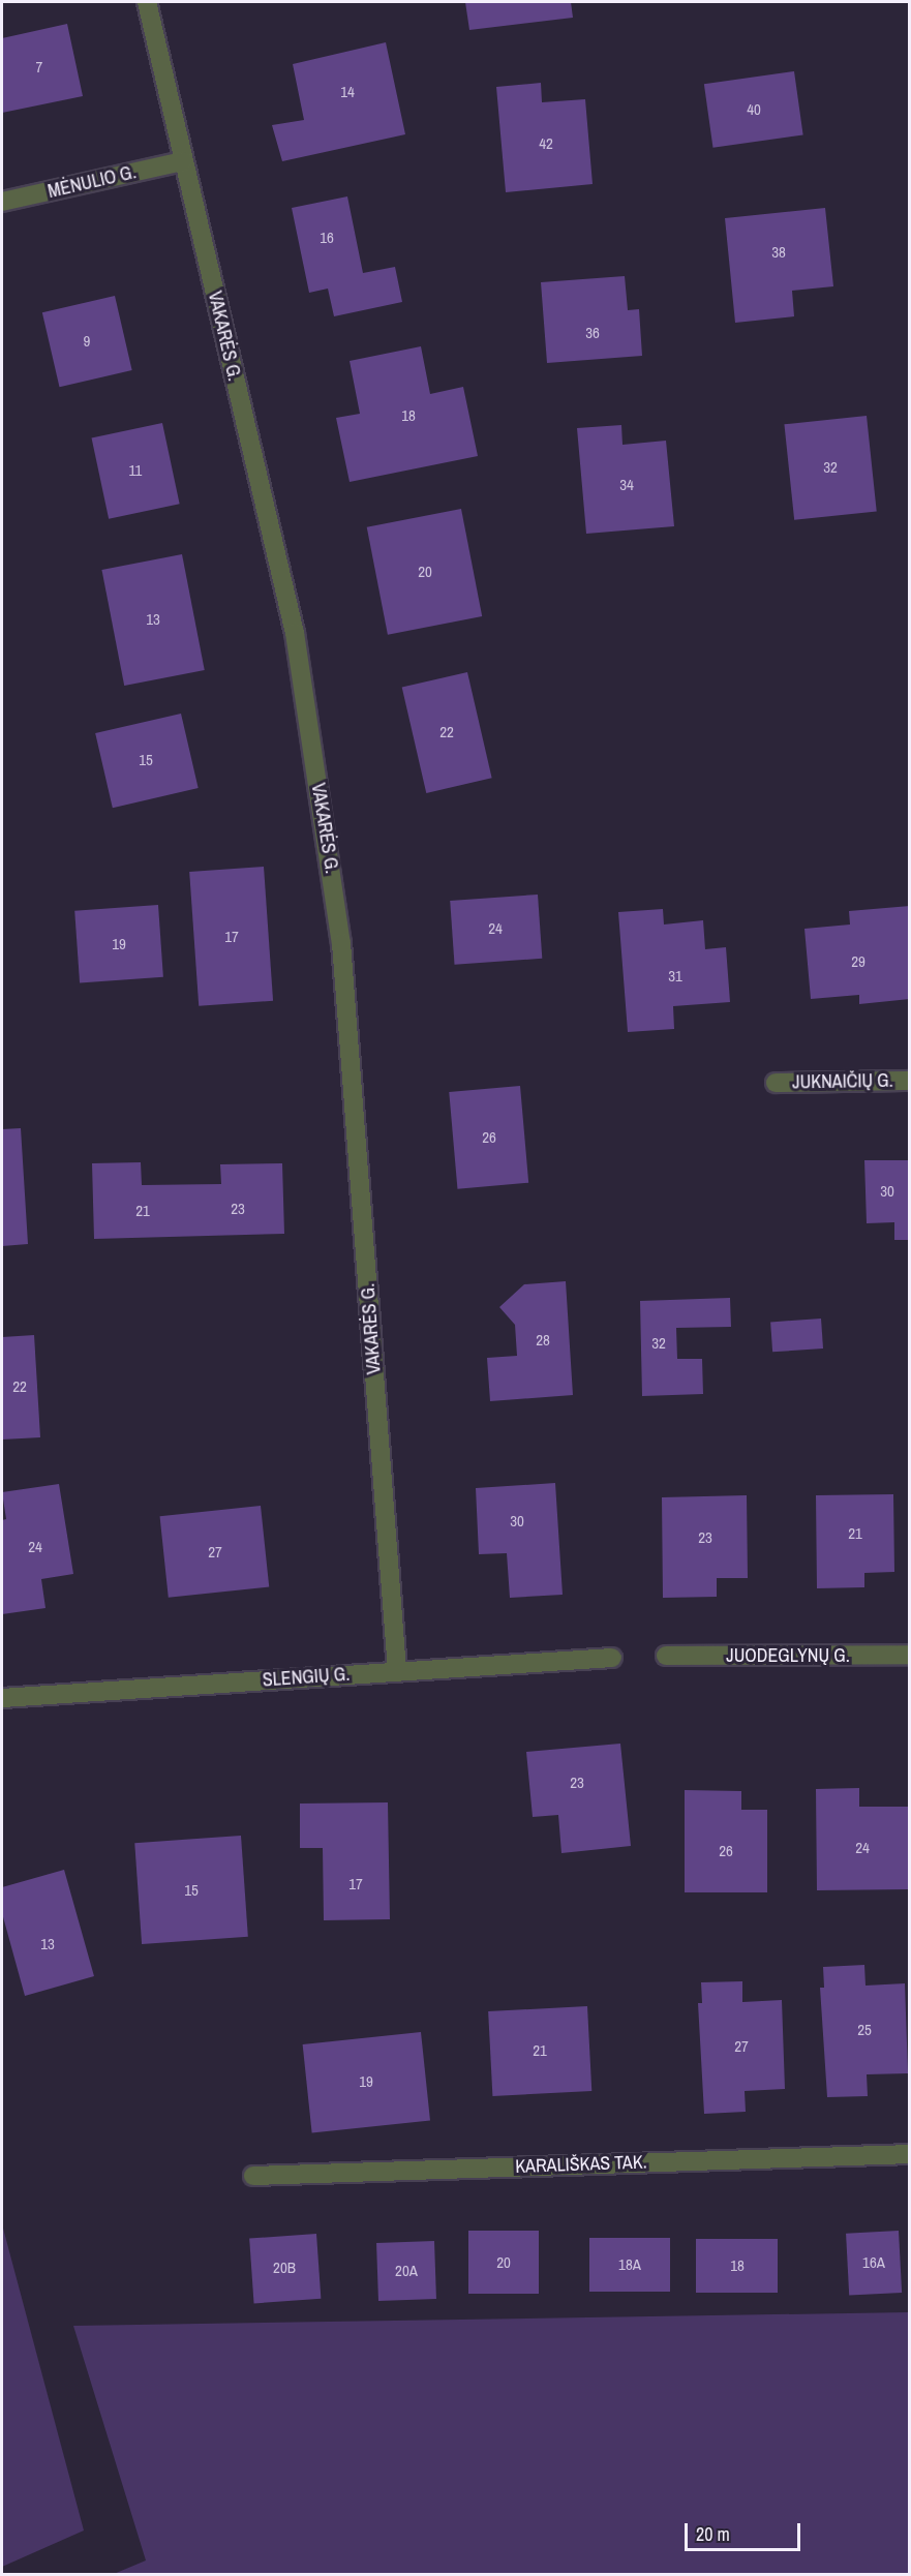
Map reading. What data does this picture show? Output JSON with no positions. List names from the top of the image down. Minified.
{"streets":{"street":["MĖNULIO G.","VAKARĖS G.","JUKNAIČIŲ G.","JUODEGLYNŲ G.","SLENGIŲ G.","KARALIŠKAS TAK."]},"crossings":[["MĖNULIO G.","VAKARĖS G."],["VAKARĖS G.","SLENGIŲ G."]],"house_numbers":["7","14","40","42","16","38","36","9","18","32","11","34","20","13","22","15","24","17","19","29","31","26","30","23","21","28","32","22","30","21","23","24","27","23","24","26","17","15","13","25","27","21","19","20","16A","18A","18","20B","20A"],"scale_bar":"20 m"}
